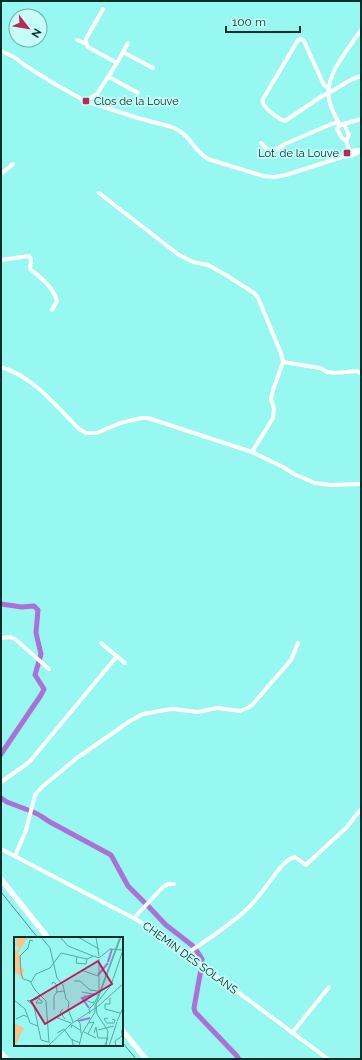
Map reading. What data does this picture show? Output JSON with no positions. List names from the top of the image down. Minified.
{"streets":{"street":["CHEMIN DES SOLANS"]},"places":{"transit":["Clos de la Louve","Lot. de la Louve"]},"scale_bar":"100 m","north":"bottom right"}
